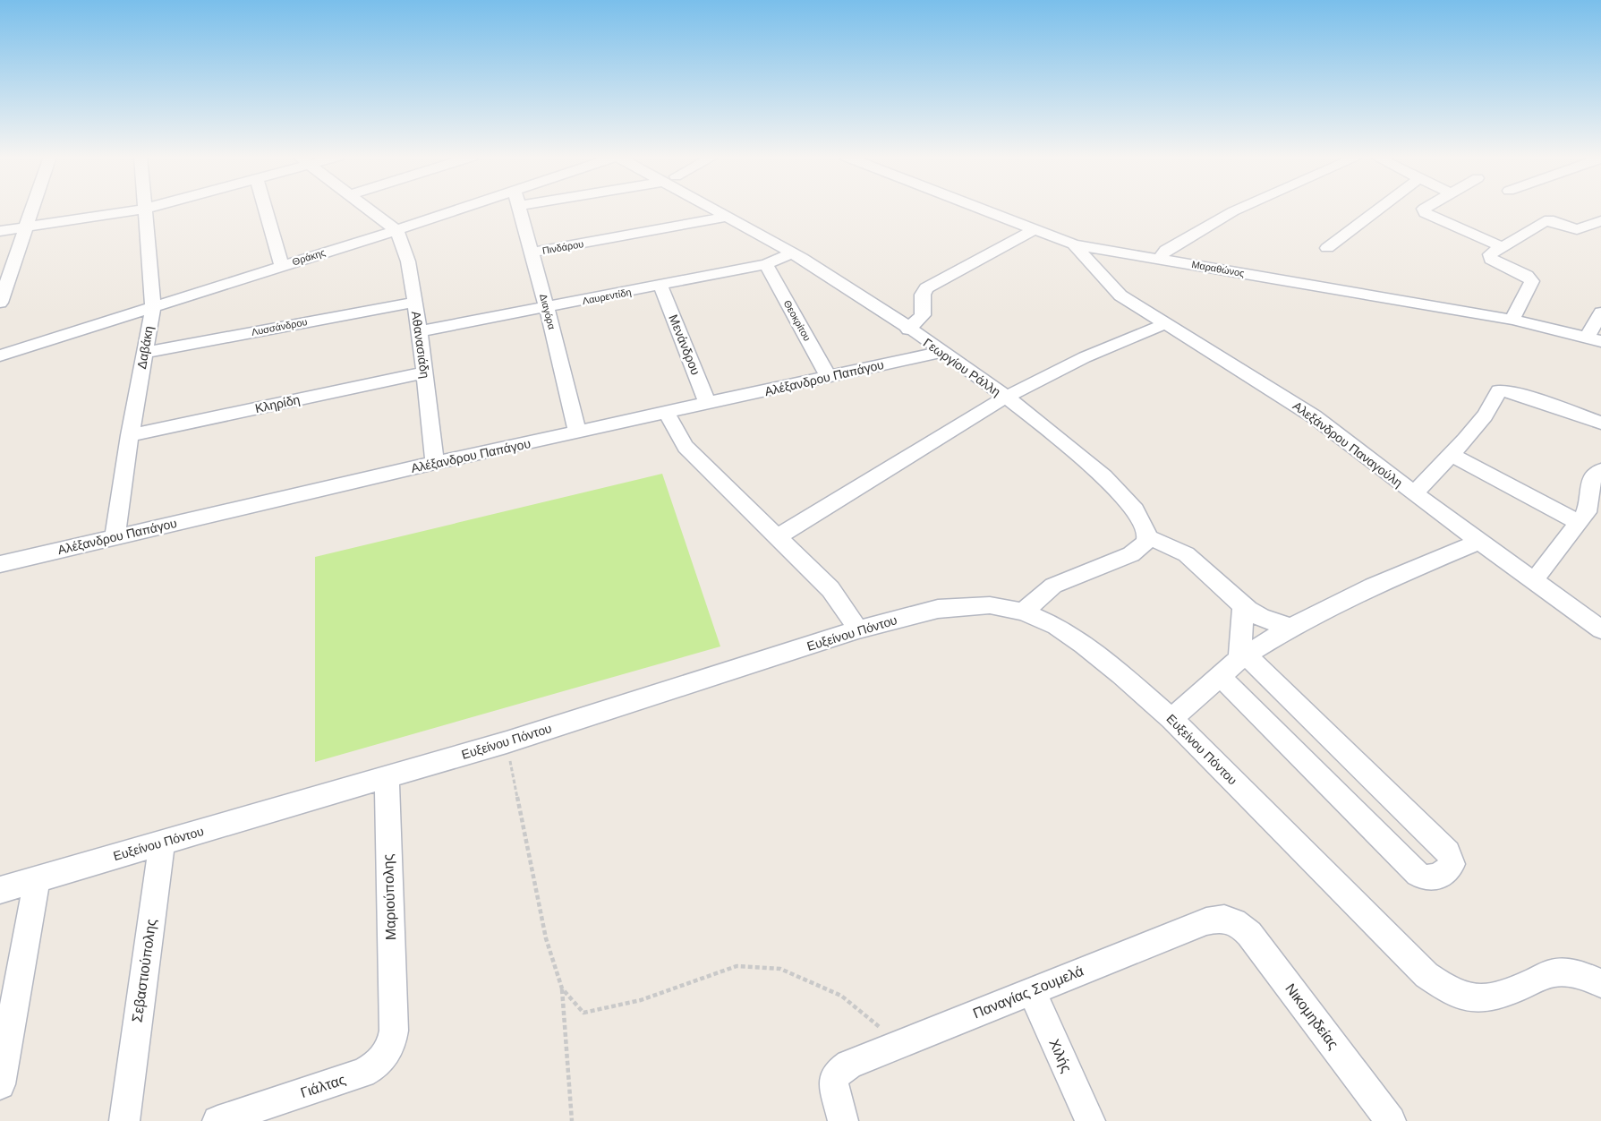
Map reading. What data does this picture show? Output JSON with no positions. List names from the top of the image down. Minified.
{"streets":{"street":["Πινδάρου","Θράκης","Μαραθώνος","Λαυρεντίδη","Διαγόρα","Θεοκρίτου","Λυσσάνδρου","Αθανασιάδη","Μενάνδρου","Δαβάκη","Γεωργίου Ράλλη","Αλέξανδρου Παπάγου","Κληρίδη","Αλεξάνδρου Παναγούλη","Ευξείνου Πόντου","Μαριούπολης","Σεβαστιούπολης","Παναγίας Σουμελά","Νικομηδείας","Χιλής","Γιάλτας"]},"crossings":[["Πινδάρου","Διαγόρα"],["Πινδάρου","Γεωργίου Ράλλη"],["Θράκης","Αθανασιάδη"],["Θράκης","Δαβάκη"],["Μαραθώνος","Αλεξάνδρου Παναγούλη"],["Λαυρεντίδη","Διαγόρα"],["Λαυρεντίδη","Θεοκρίτου"],["Λαυρεντίδη","Αθανασιάδη"],["Λαυρεντίδη","Μενάνδρου"],["Λαυρεντίδη","Γεωργίου Ράλλη"],["Διαγόρα","Αλέξανδρου Παπάγου"],["Θεοκρίτου","Αλέξανδρου Παπάγου"],["Λυσσάνδρου","Αθανασιάδη"],["Λυσσάνδρου","Δαβάκη"],["Αθανασιάδη","Αλέξανδρου Παπάγου"],["Αθανασιάδη","Κληρίδη"],["Μενάνδρου","Αλέξανδρου Παπάγου"],["Δαβάκη","Αλέξανδρου Παπάγου"],["Δαβάκη","Κληρίδη"],["Γεωργίου Ράλλη","Αλέξανδρου Παπάγου"],["Ευξείνου Πόντου","Μαριούπολης"],["Ευξείνου Πόντου","Σεβαστιούπολης"],["Μαριούπολης","Γιάλτας"],["Παναγίας Σουμελά","Νικομηδείας"],["Παναγίας Σουμελά","Χιλής"]]}
